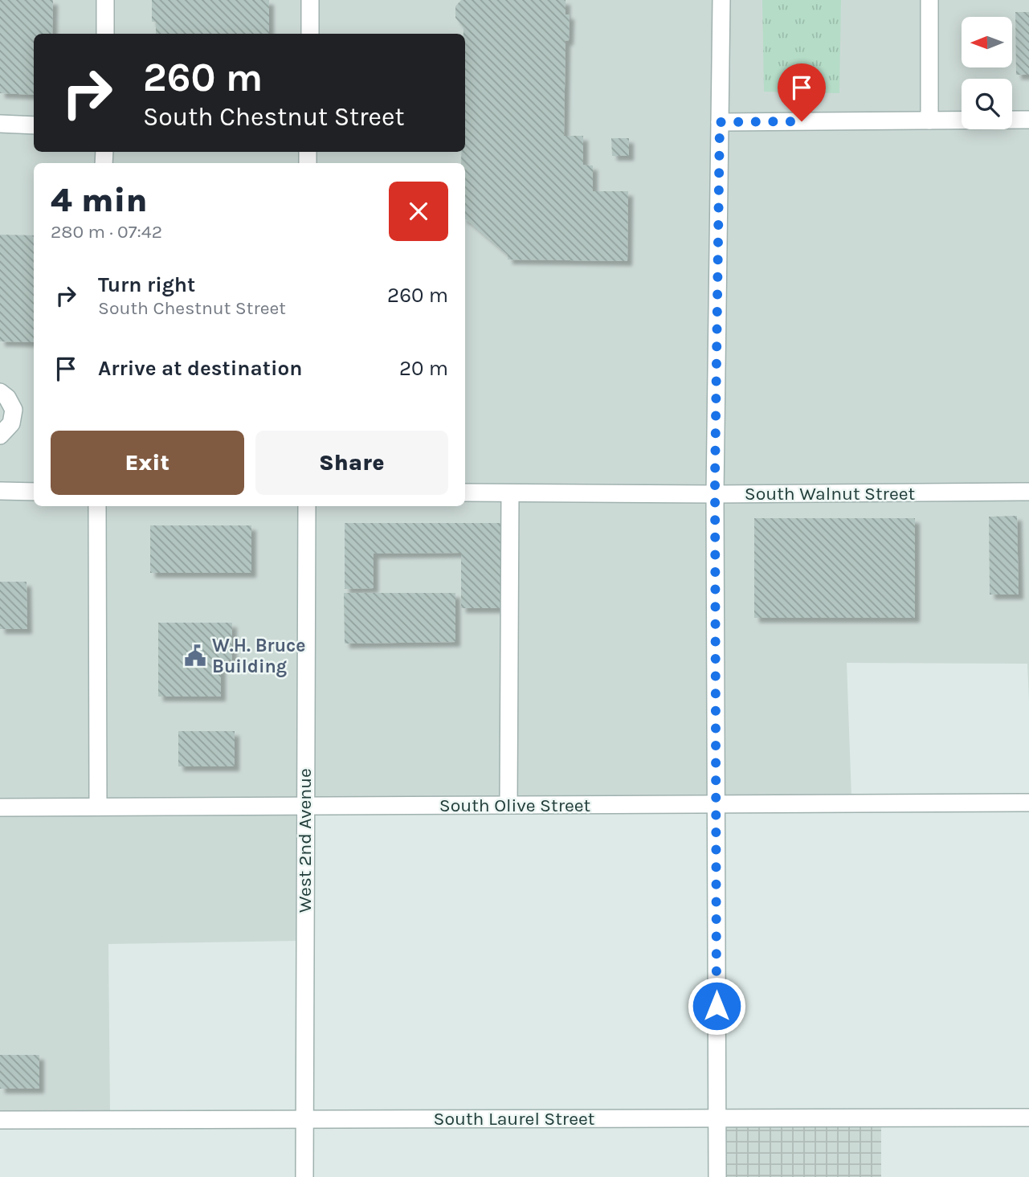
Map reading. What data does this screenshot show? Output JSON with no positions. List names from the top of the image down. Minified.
{"streets":{"street":["South Walnut Street","South Olive Street","West 2nd Avenue","South Laurel Street"]},"crossings":[["South Olive Street","West 2nd Avenue"],["West 2nd Avenue","South Laurel Street"]],"places":{"public building":["W.H. Bruce Building"]},"north":"left","page":{"turn":["260 m","South Chestnut Street"],"heading":["4 min","280 m · 07:42"],"list":[{"name":"Turn right","note":"South Chestnut Street","value":"260 m"},{"name":"Arrive at destination","value":"20 m"}],"buttons":["Exit","Share"]}}
